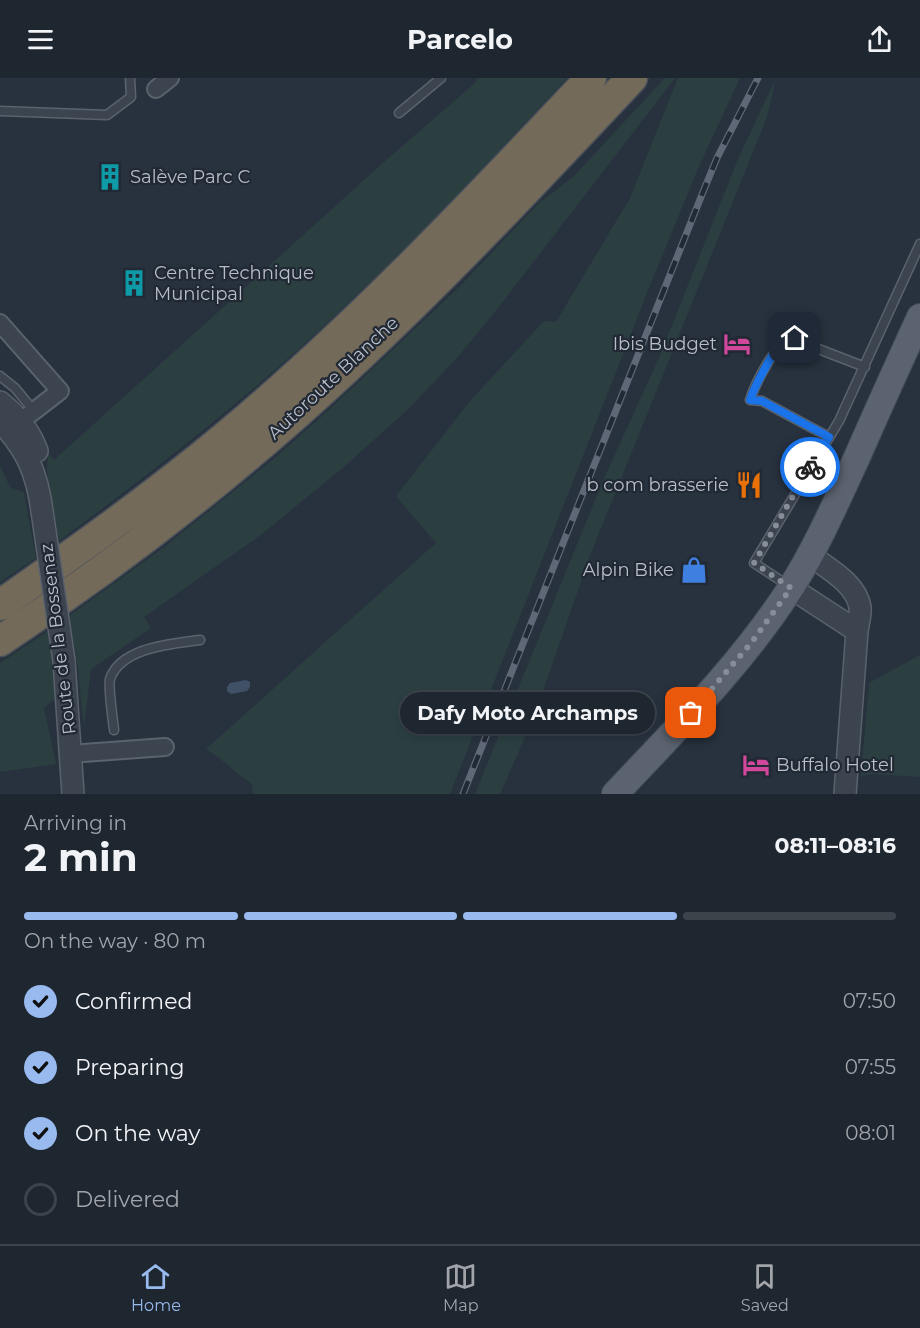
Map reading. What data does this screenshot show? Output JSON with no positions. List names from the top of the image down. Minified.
{"streets":{"highway":["Autoroute Blanche"],"street":["Route de la Bossenaz"]},"places":{"building":["Salève Parc C","Centre Technique Municipal"],"hotel":["Ibis Budget","Buffalo Hotel"],"restaurant":["b com brasserie"],"shop":["Alpin Bike"],"other":["Dafy Moto Archamps"]},"page":{"header":"Parcelo","bubble":"Dafy Moto Archamps","heading":["2 min","Arriving in","08:11–08:16"],"bar":"On the way · 80 m","list":[["Confirmed","07:50"],["Preparing","07:55"],["On the way","08:01"],"Delivered"],"tabs":["Home","Map","Saved"]}}
